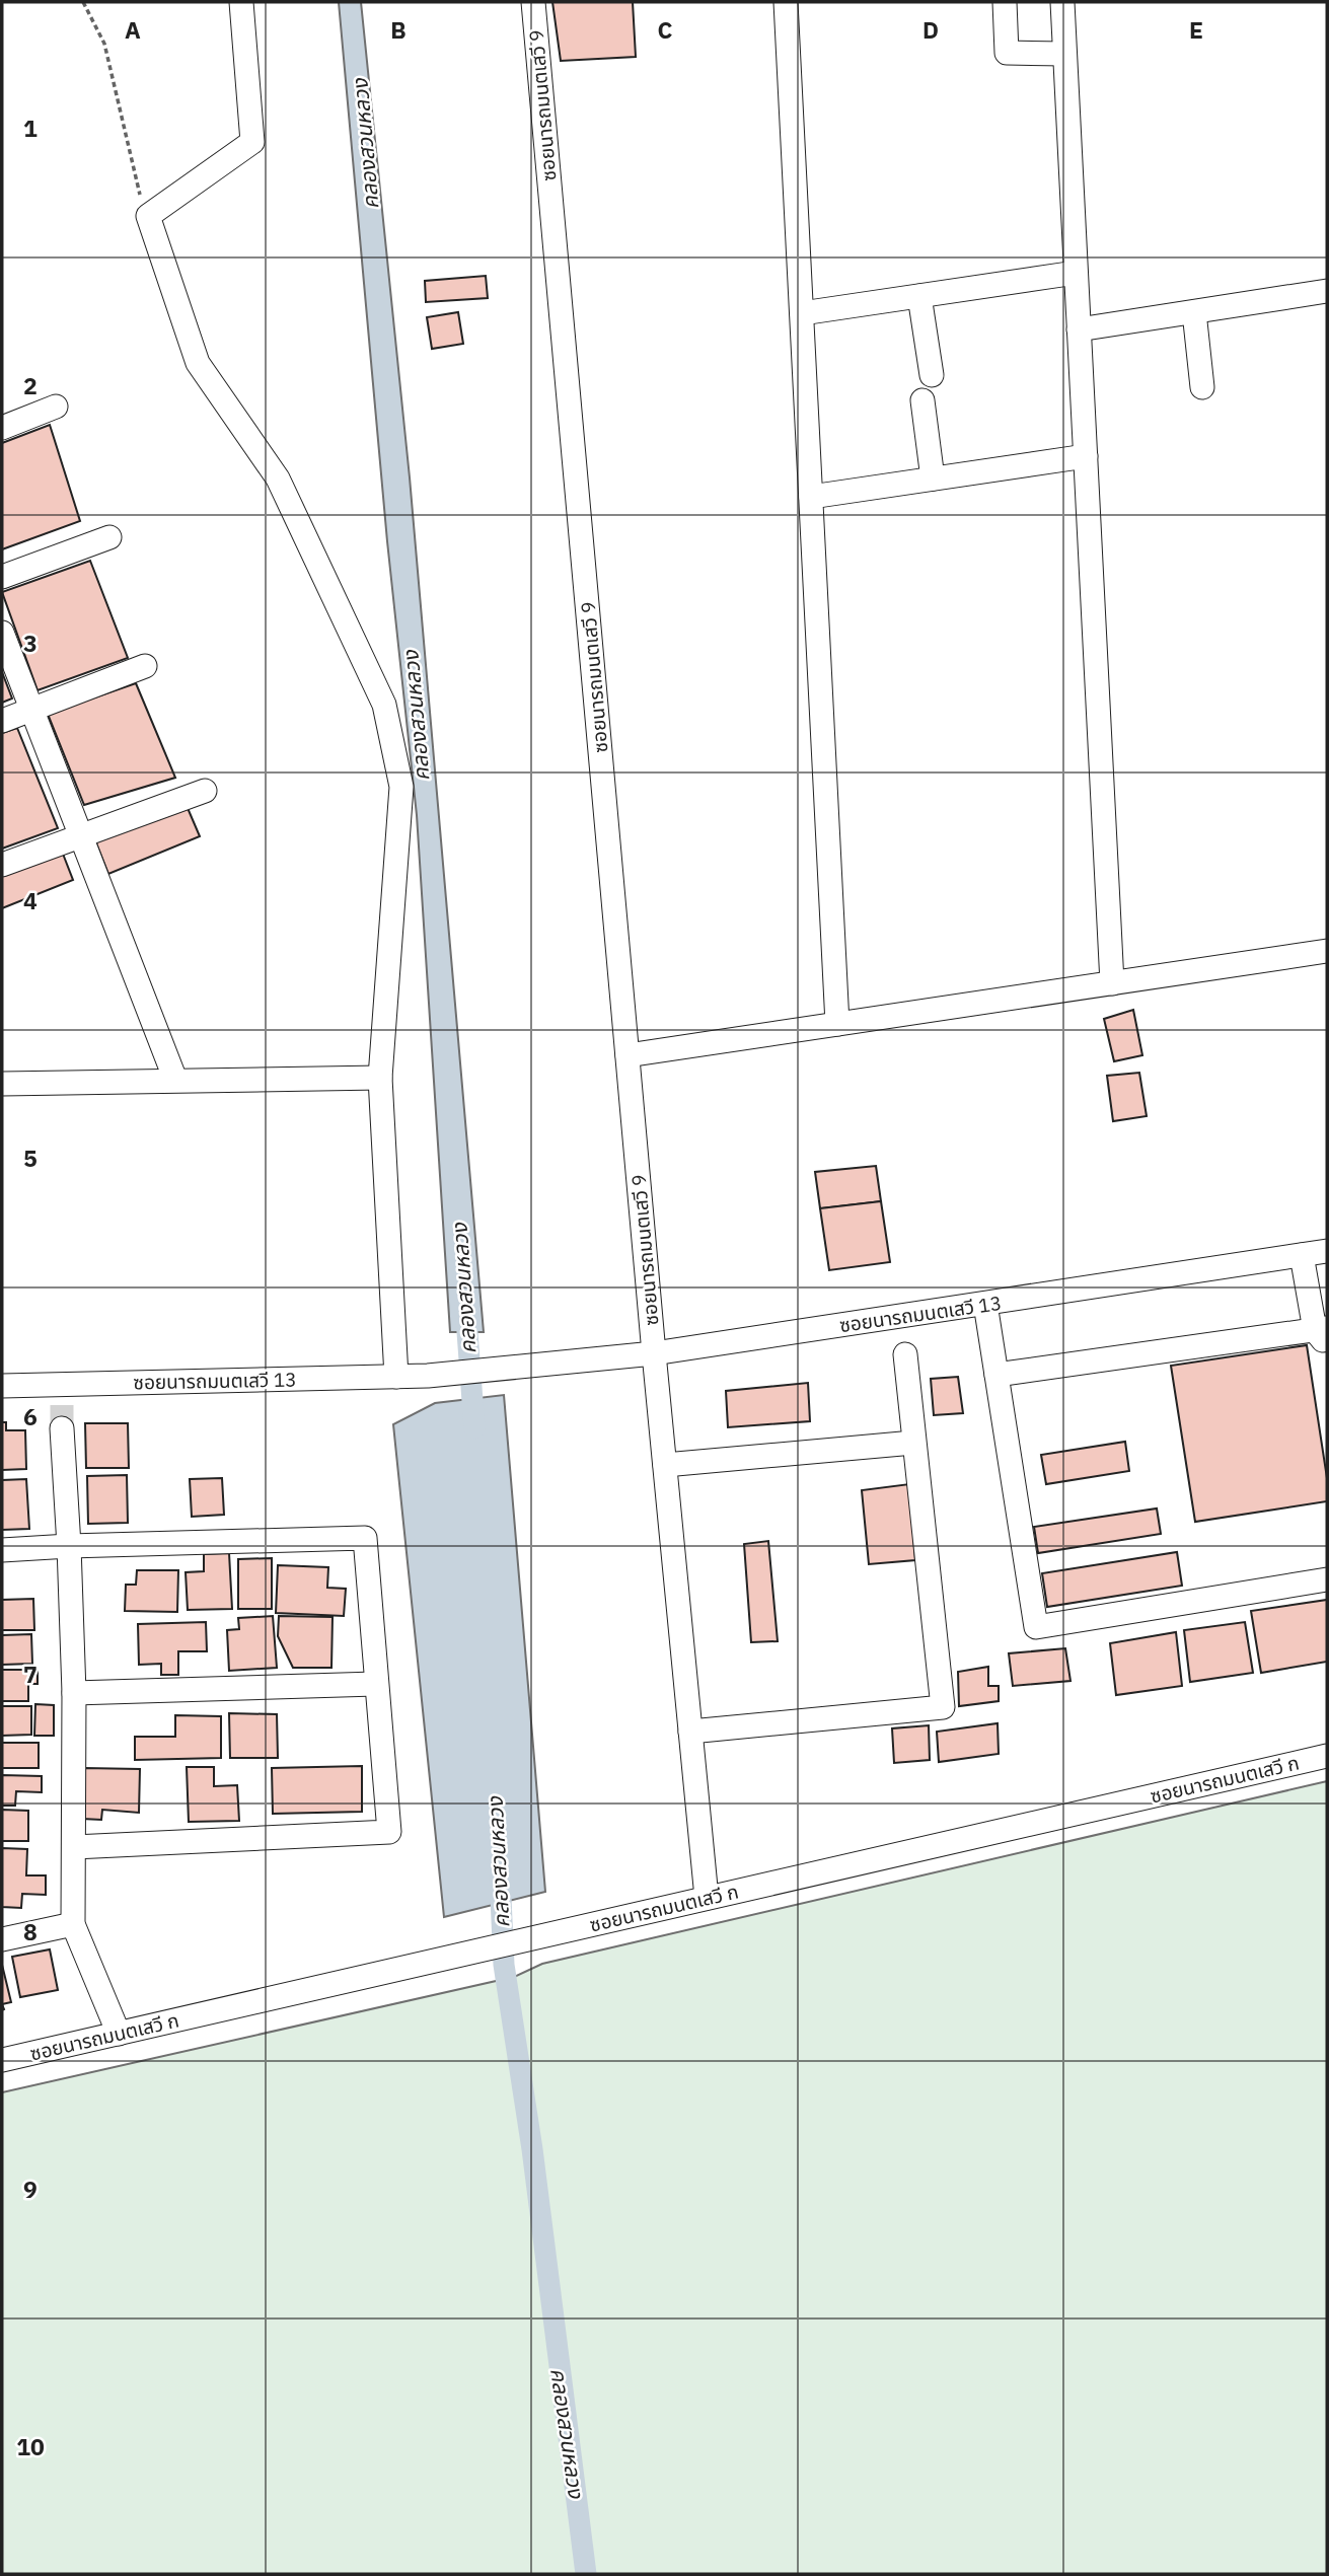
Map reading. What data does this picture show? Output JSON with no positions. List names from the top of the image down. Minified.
{"streets":{"street":["ซอยนารถมนตเสวี 9","ซอยนารถมนตเสวี 13","ซอยนารถมนตเสวี ก"]},"crossings":[["ซอยนารถมนตเสวี 9","ซอยนารถมนตเสวี 13"],["ซอยนารถมนตเสวี 9","ซอยนารถมนตเสวี ก"]],"water":["คลองสวนหลวง"],"grid":{"columns":["A","B","C","D","E"],"rows":["1","2","3","4","5","6","7","8","9","10"]}}
